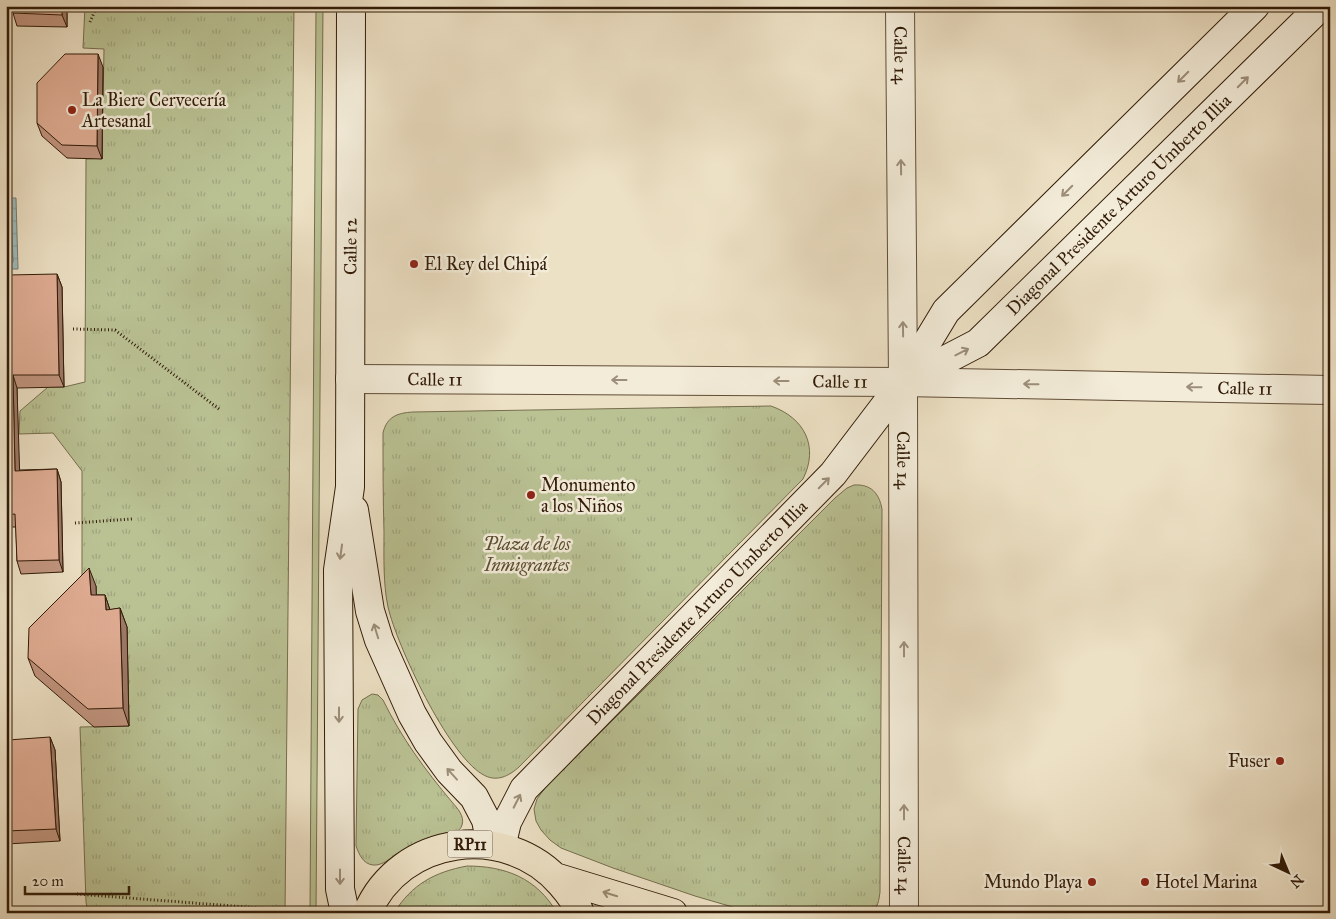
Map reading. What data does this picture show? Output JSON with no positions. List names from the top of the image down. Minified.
{"streets":{"main road":["Calle 14","Diagonal Presidente Arturo Umberto Illia","Calle 12","Calle 11","RP11"]},"crossings":[["Calle 14","Diagonal Presidente Arturo Umberto Illia"],["Calle 14","Calle 11"],["Diagonal Presidente Arturo Umberto Illia","Calle 11"],["Diagonal Presidente Arturo Umberto Illia","RP11"],["Calle 12","Calle 11"]],"one_way":["Calle 14","Calle 11"],"parks":["Plaza de los Inmigrantes"],"places":["La Biere Cervecería Artesanal","El Rey del Chipá","Monumento a los Niños","Fuser","Mundo Playa","Hotel Marina"],"scale_bar":"20 m","north":"bottom right"}
